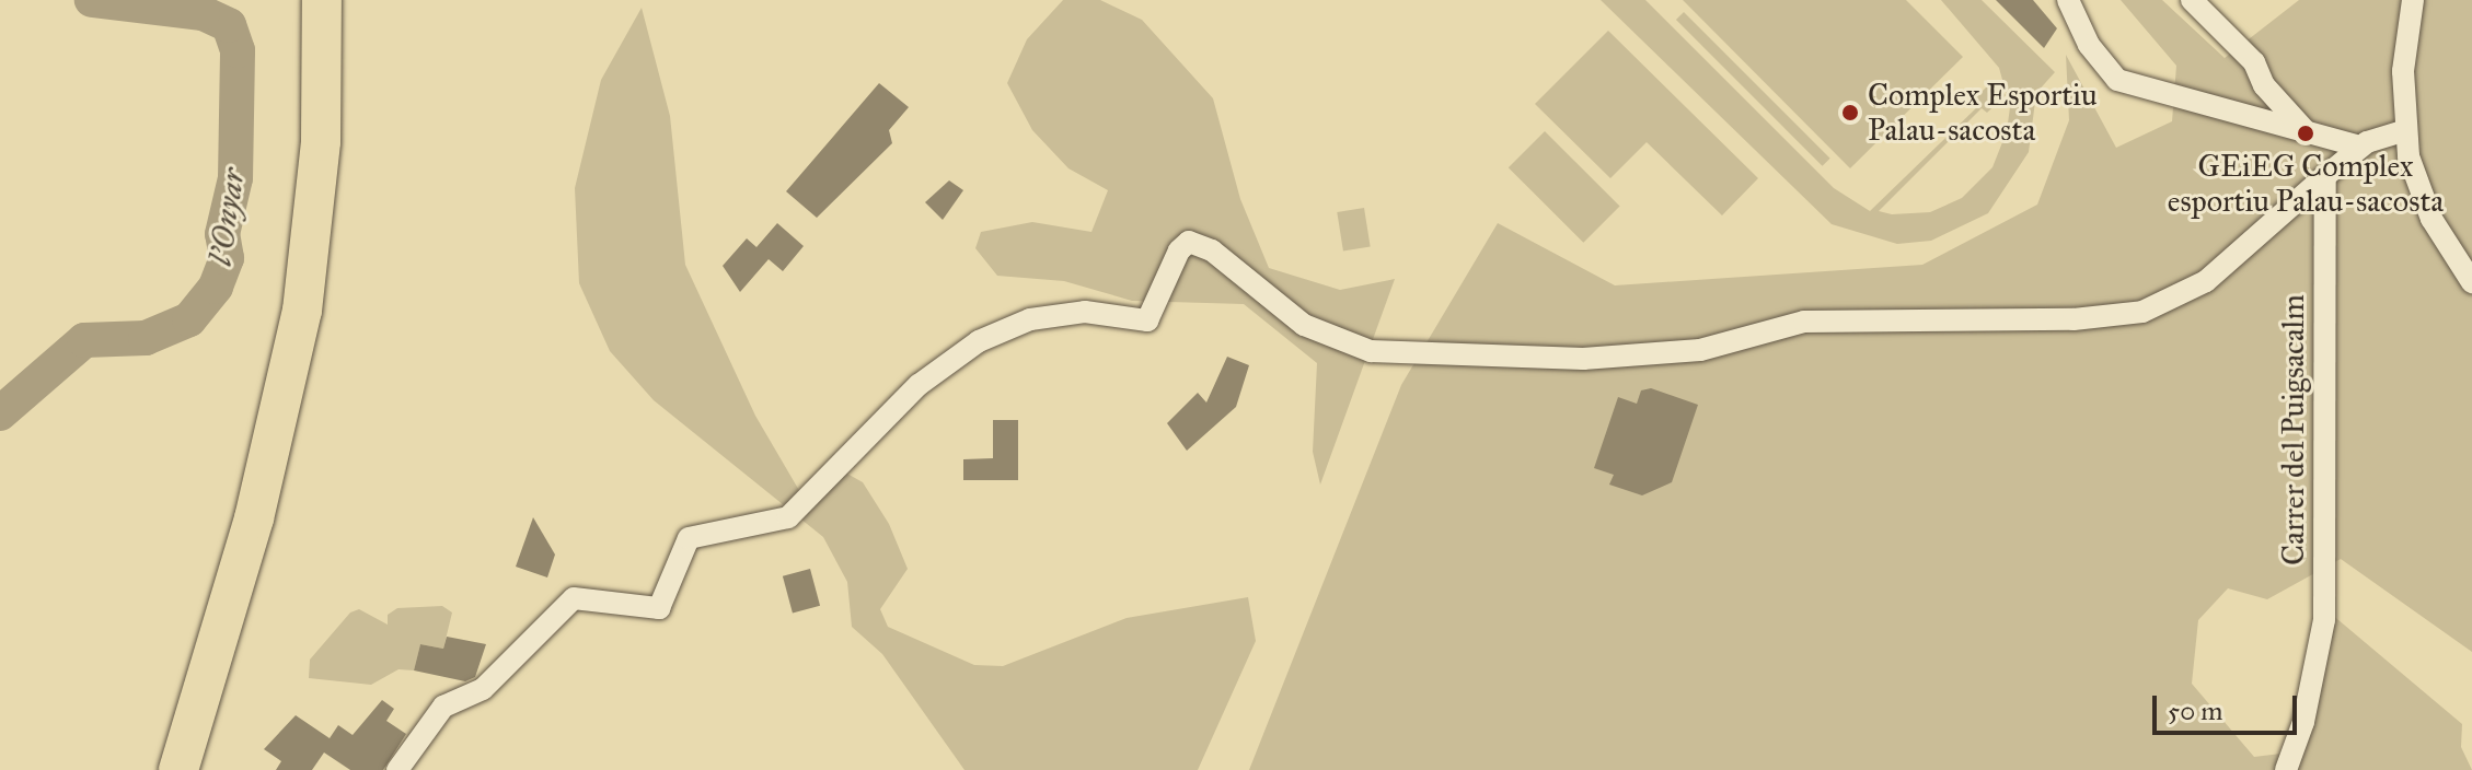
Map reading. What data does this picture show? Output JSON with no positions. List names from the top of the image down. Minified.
{"streets":{"street":["Carrer del Puigsacalm"]},"water":["l'Onyar"],"places":["Complex Esportiu Palau-sacosta","GEiEG Complex esportiu Palau-sacosta"],"scale_bar":"50 m"}
